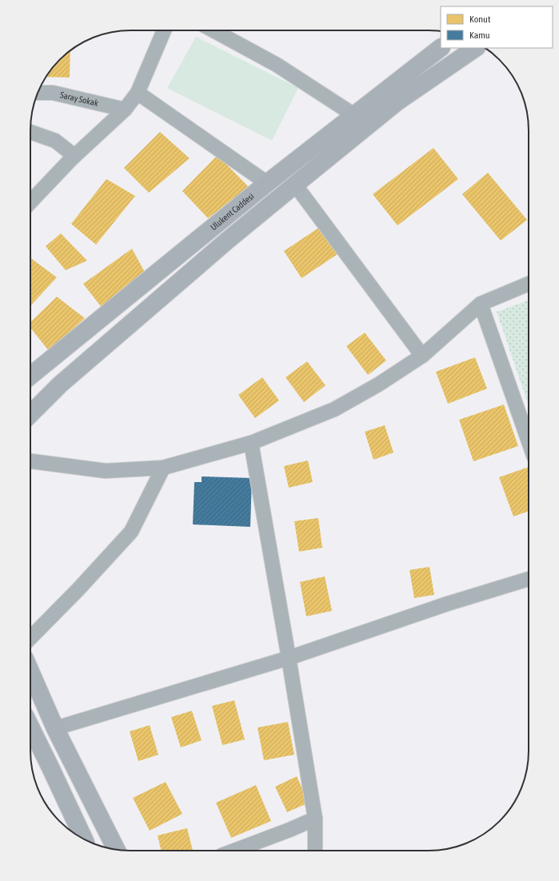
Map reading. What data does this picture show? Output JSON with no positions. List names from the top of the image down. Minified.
{"streets":{"street":["Saray Sokak","Ulukent Caddesi"]},"legend":["Konut","Kamu"]}
